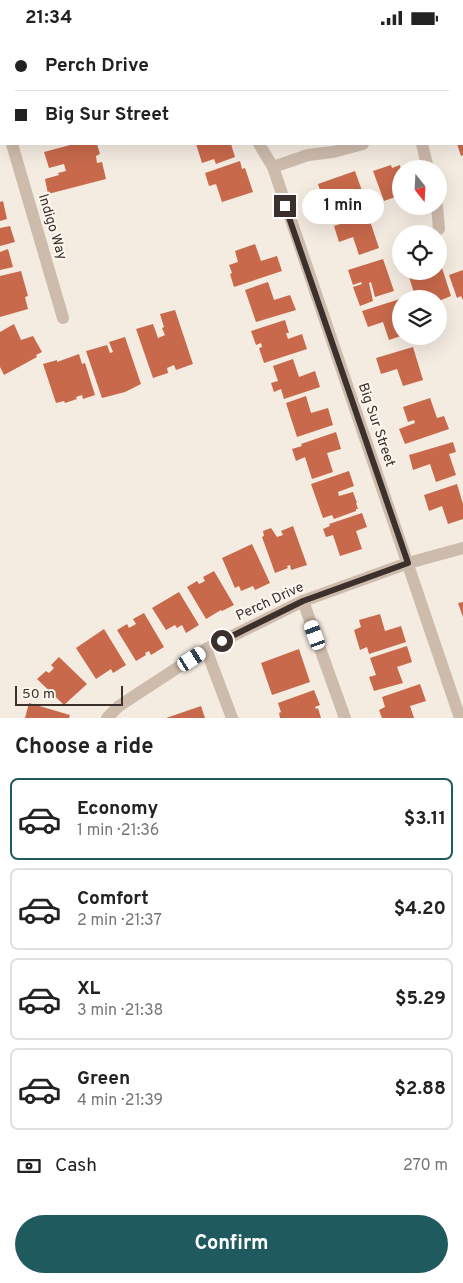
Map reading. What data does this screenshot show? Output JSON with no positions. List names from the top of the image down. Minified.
{"streets":{"street":["Indigo Way","Big Sur Street","Perch Drive"]},"crossings":[["Big Sur Street","Perch Drive"]],"scale_bar":"50 m","north":"bottom","page":{"status":"21:34","banner":["Perch Drive","Big Sur Street"],"bubble":"1 min","scale":"50 m","heading":"Choose a ride","list":[{"name":"Economy","note":"1 min · 21:36","value":"$3.11"},{"name":"Comfort","note":"2 min · 21:37","value":"$4.20"},{"name":"XL","note":"3 min · 21:38","value":"$5.29"},{"name":"Green","note":"4 min · 21:39","value":"$2.88"}],"pay":["Cash","270 m"],"buttons":"Confirm"}}
